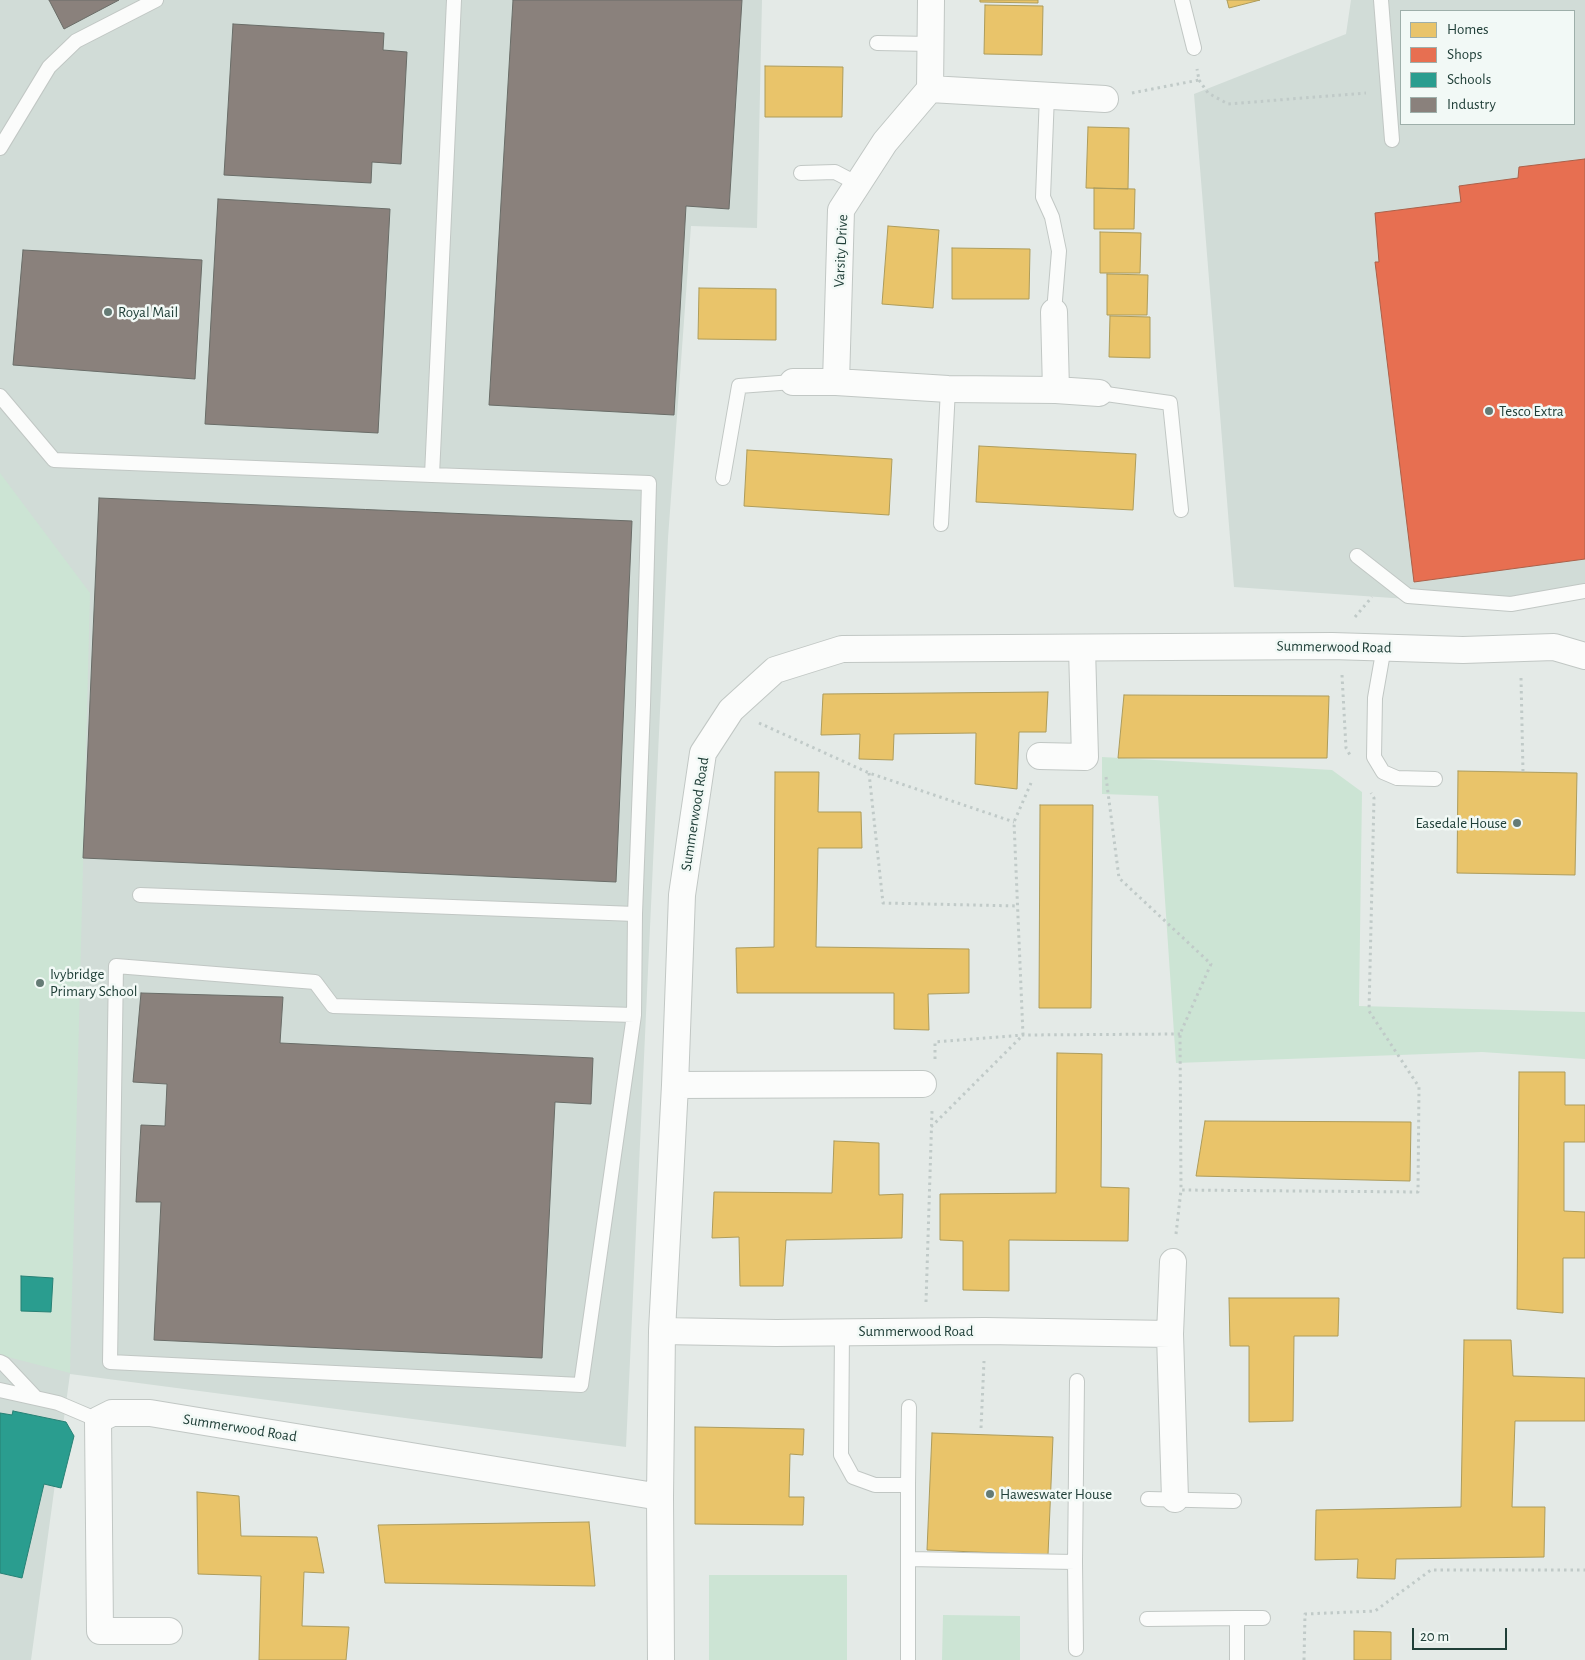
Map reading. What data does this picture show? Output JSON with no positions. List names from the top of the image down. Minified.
{"streets":{"street":["Varsity Drive","Summerwood Road"]},"places":["Royal Mail","Tesco Extra","Easedale House","Ivybridge Primary School","Haweswater House"],"legend":["Homes","Shops","Schools","Industry"],"scale_bar":"20 m"}
